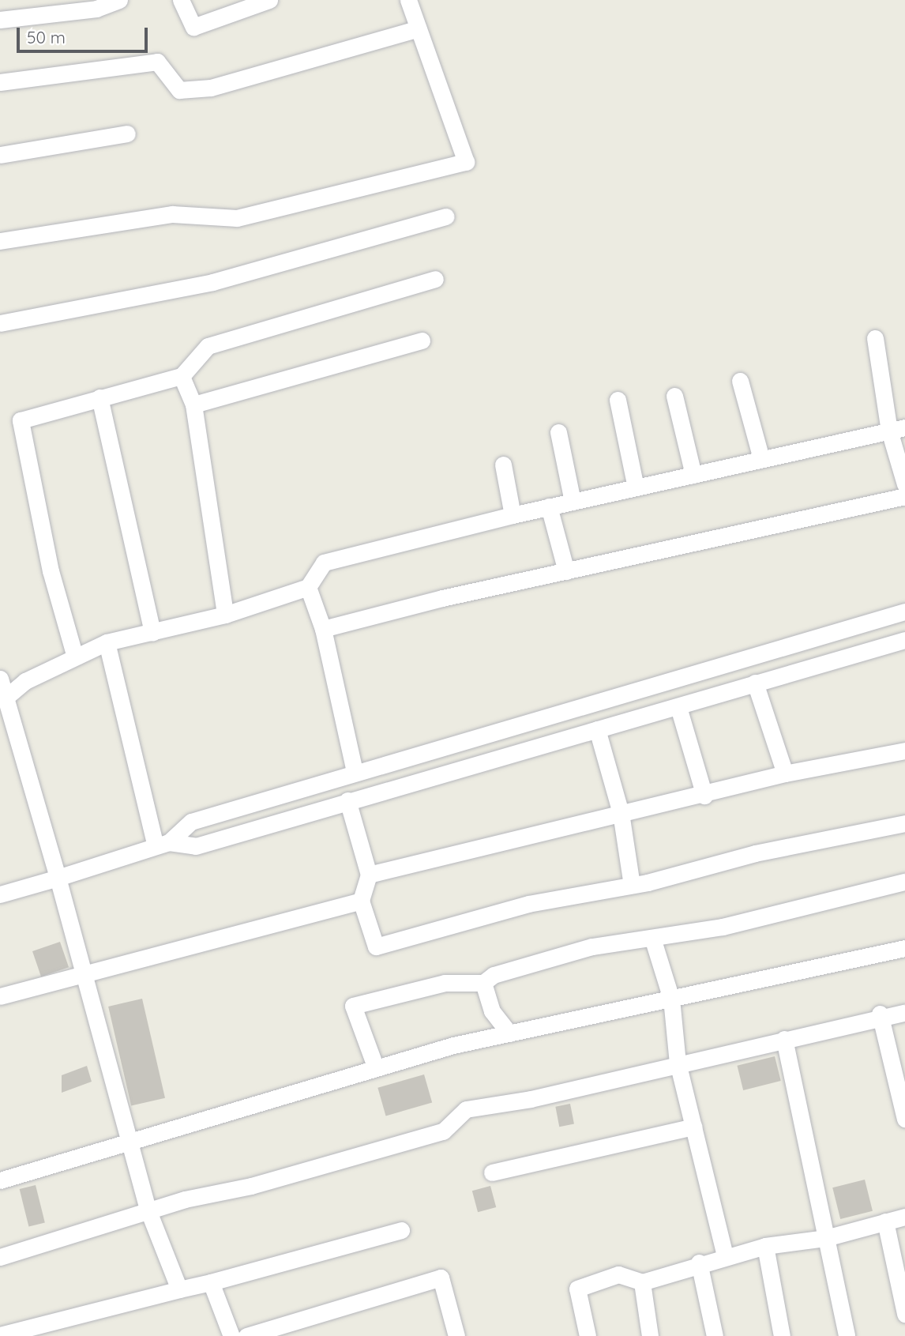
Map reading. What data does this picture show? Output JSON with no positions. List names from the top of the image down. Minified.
{"scale_bar":"50 m"}
